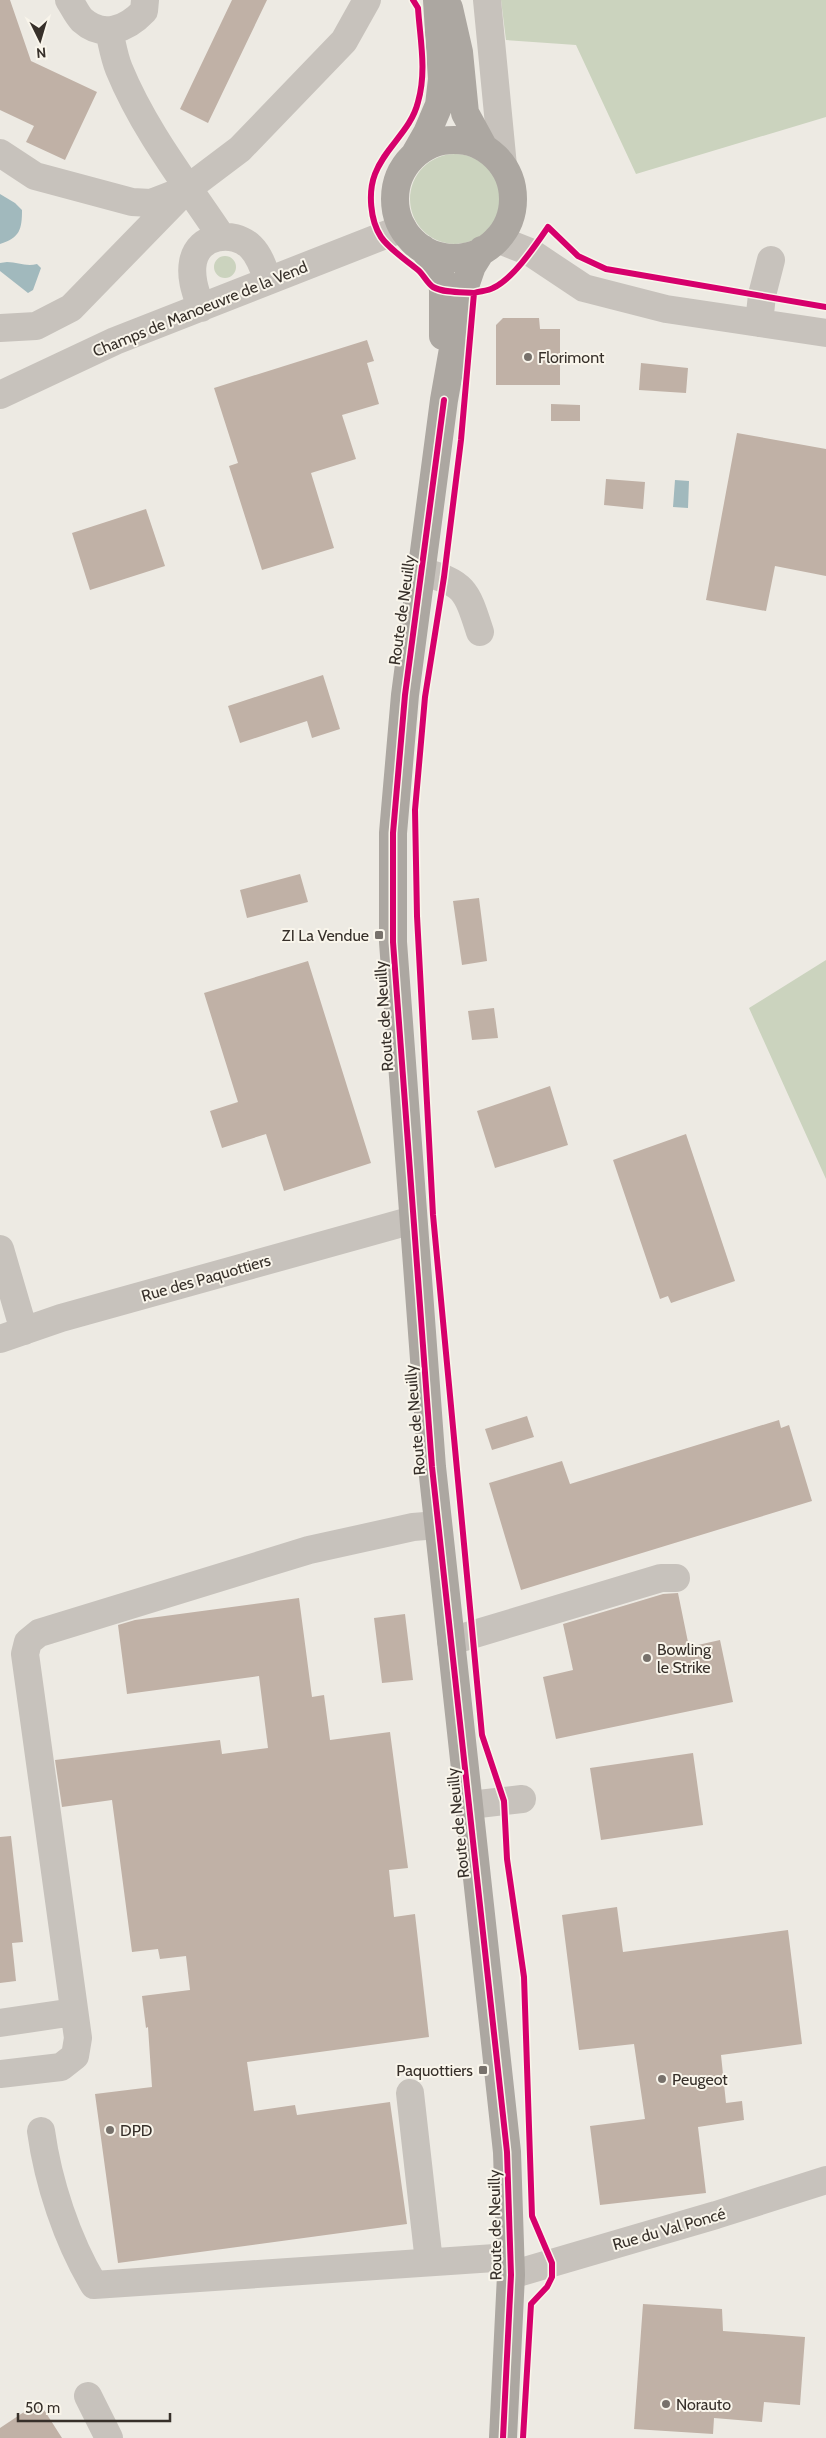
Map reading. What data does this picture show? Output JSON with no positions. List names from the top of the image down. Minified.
{"streets":{"main road":["Route de Neuilly"],"street":["Champs de Manoeuvre de la Vend","Rue des Paquottiers","Rue du Val Poncé"]},"crossings":[["Champs de Manoeuvre de la Vend","Route de Neuilly"],["Route de Neuilly","Rue des Paquottiers"],["Route de Neuilly","Rue du Val Poncé"]],"places":{"other":["Florimont","Bowling le Strike","Peugeot","DPD","Norauto"],"transit":["ZI La Vendue","Paquottiers"]},"scale_bar":"50 m","north":"bottom"}
